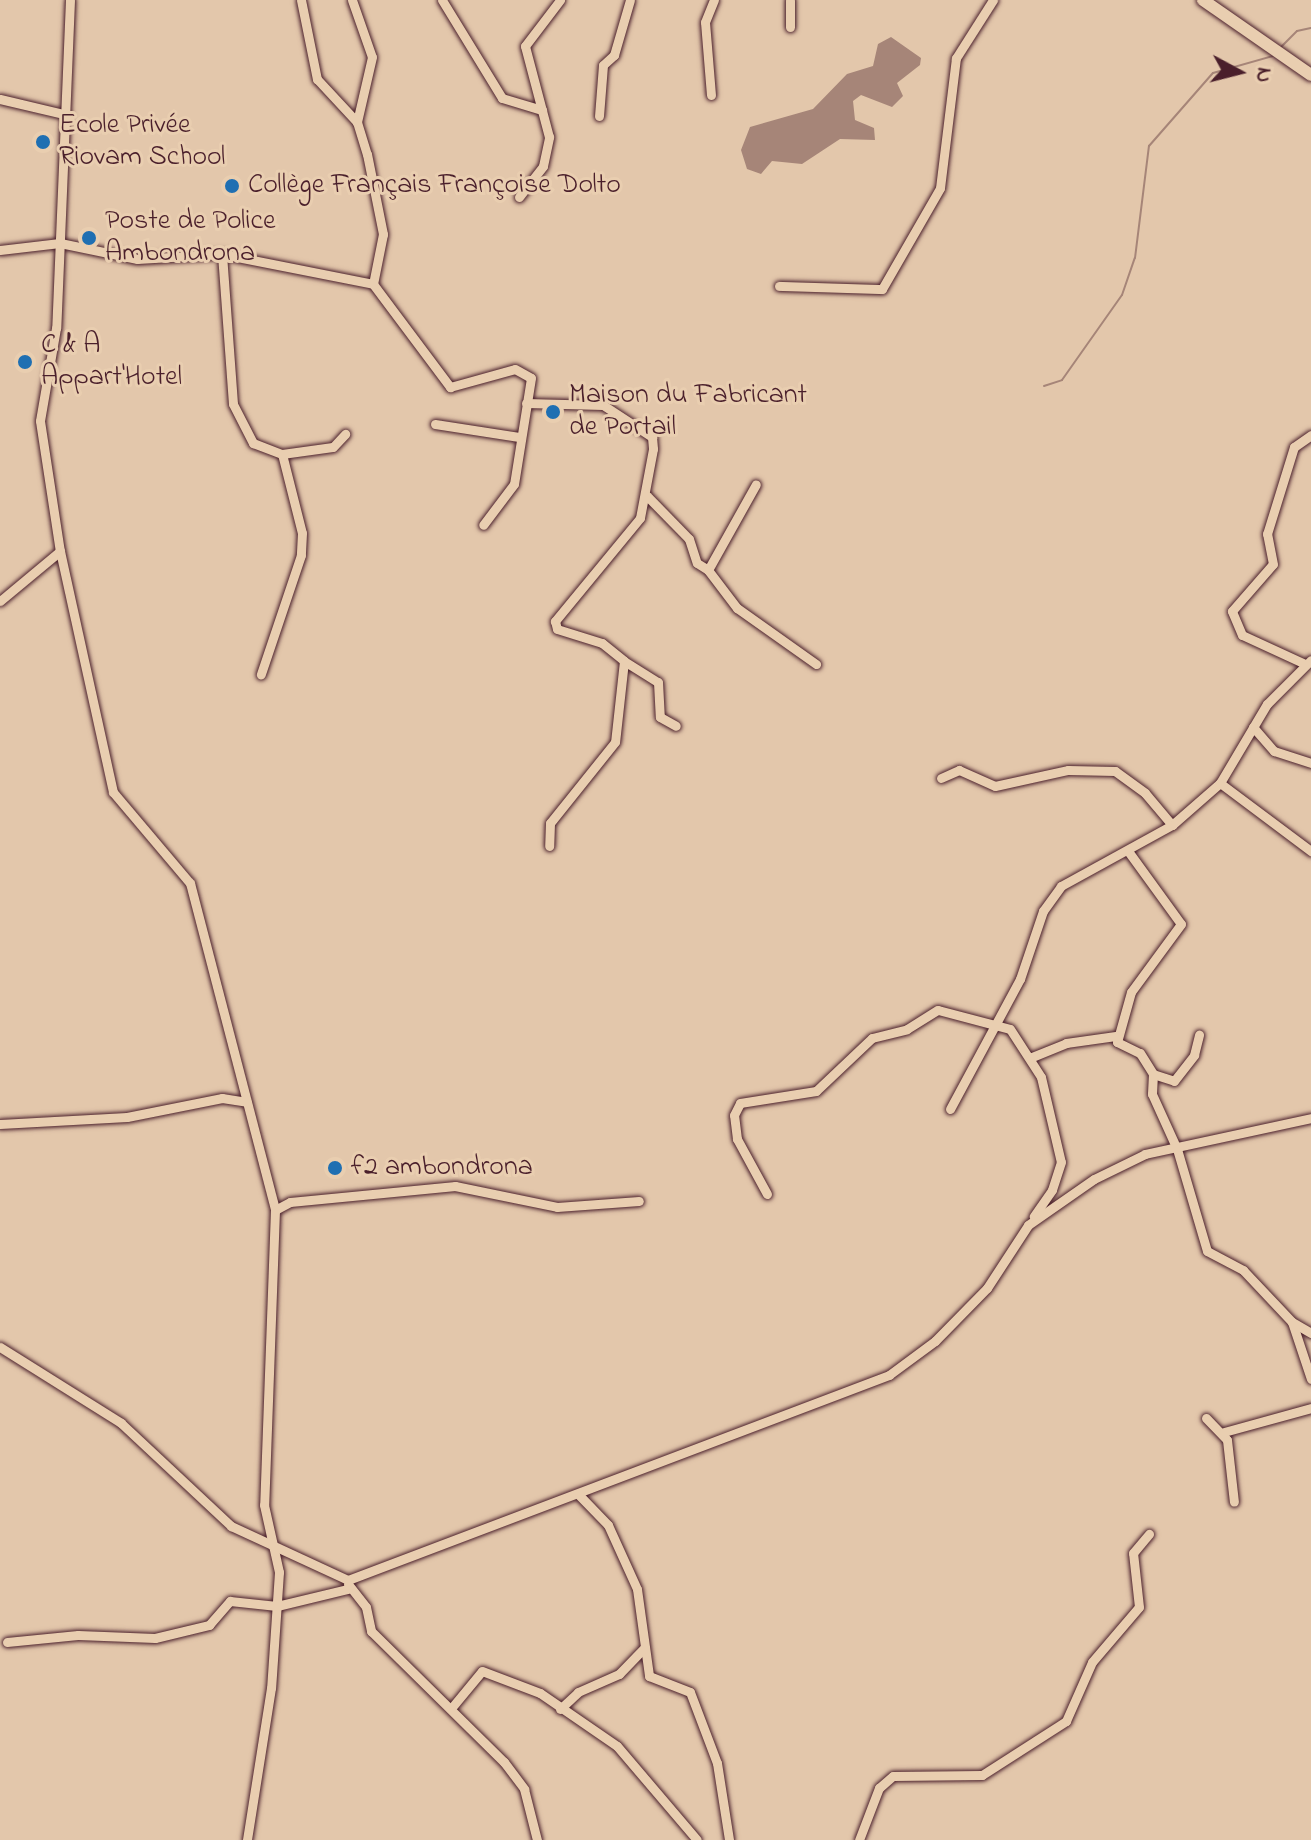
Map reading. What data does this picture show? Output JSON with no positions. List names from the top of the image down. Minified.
{"places":["Ecole Privée Riovam School","Collège Français Françoise Dolto","Poste de Police Ambondrona","C & A Appart'Hotel","Maison du Fabricant de Portail","f2 ambondrona"],"north":"right"}
